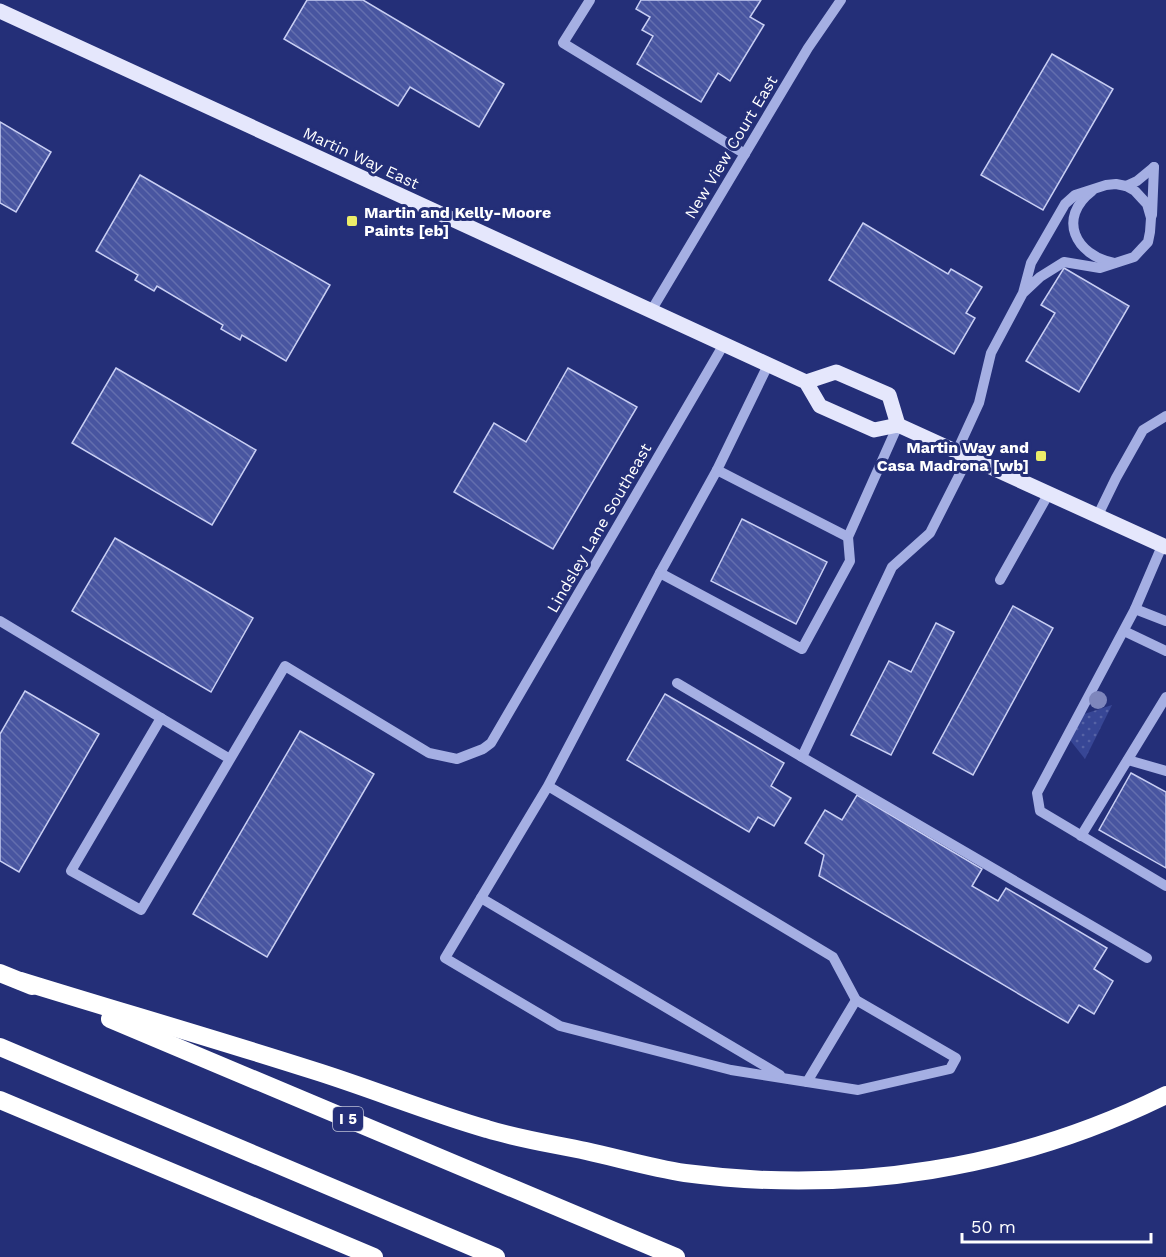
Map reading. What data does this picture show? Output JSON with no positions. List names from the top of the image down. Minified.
{"streets":{"highway":["I 5"],"main road":["Martin Way East"],"street":["New View Court East","Lindsley Lane Southeast"]},"crossings":[["New View Court East","Martin Way East"],["Martin Way East","Lindsley Lane Southeast"]],"places":{"transit":["Martin and Kelly-Moore Paints [eb]","Martin Way and Casa Madrona [wb]"]},"scale_bar":"50 m"}
